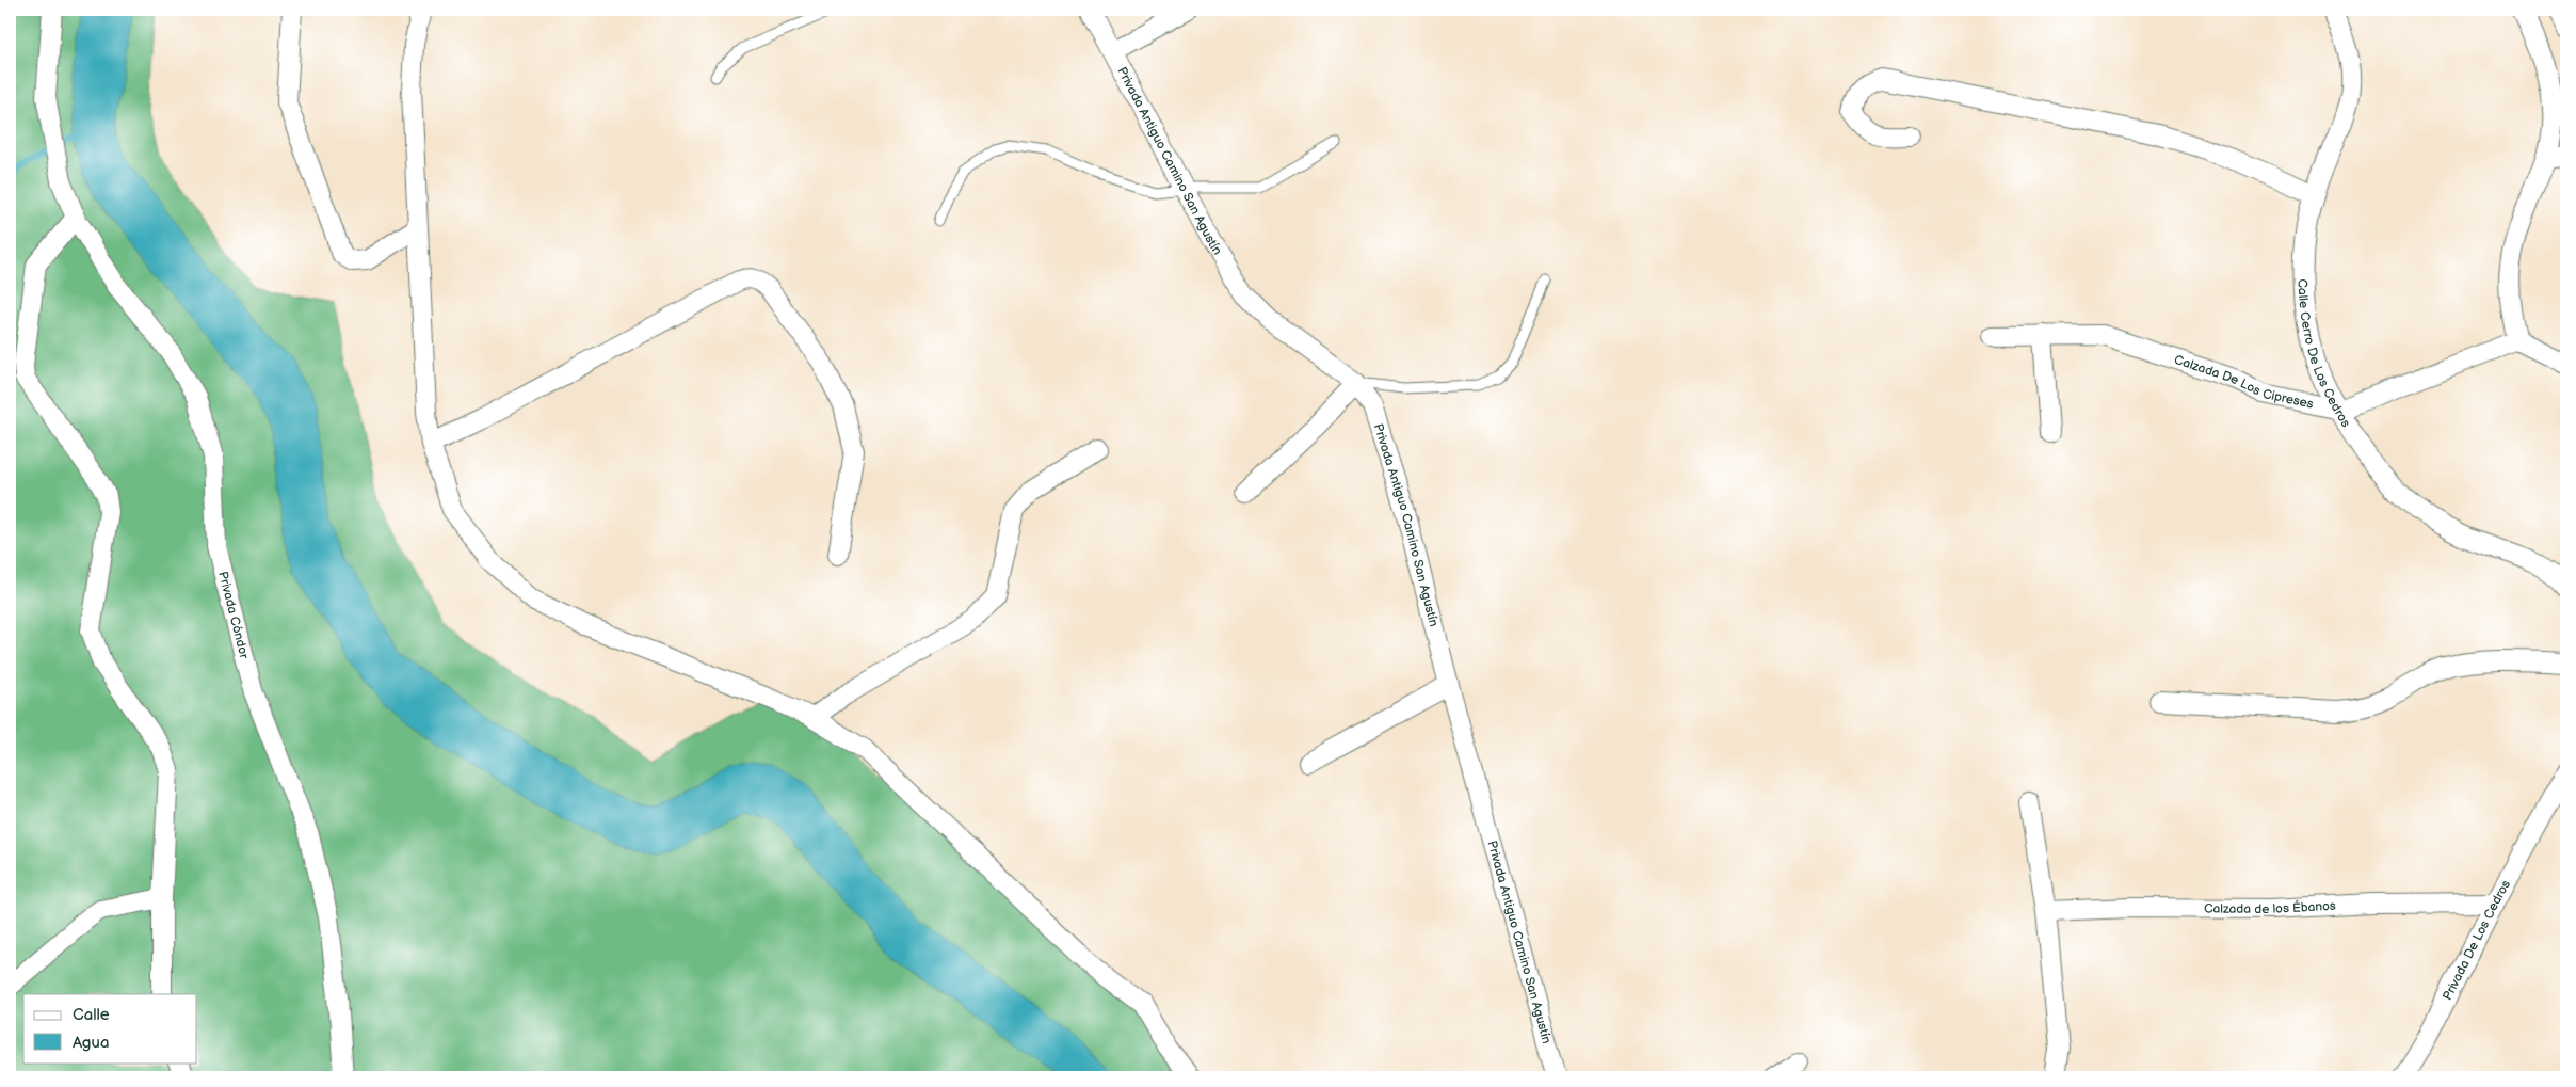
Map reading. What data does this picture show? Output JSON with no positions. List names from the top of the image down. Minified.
{"streets":{"street":["Privada Antiguo Camino San Agustín","Calle Cerro De Los Cedros","Calzada De Los Cipreses","Privada Cóndor","Calzada de los Ébanos","Privada De Los Cedros"]},"crossings":[["Calle Cerro De Los Cedros","Calzada De Los Cipreses"],["Calzada de los Ébanos","Privada De Los Cedros"]],"legend":["Calle","Agua"]}
